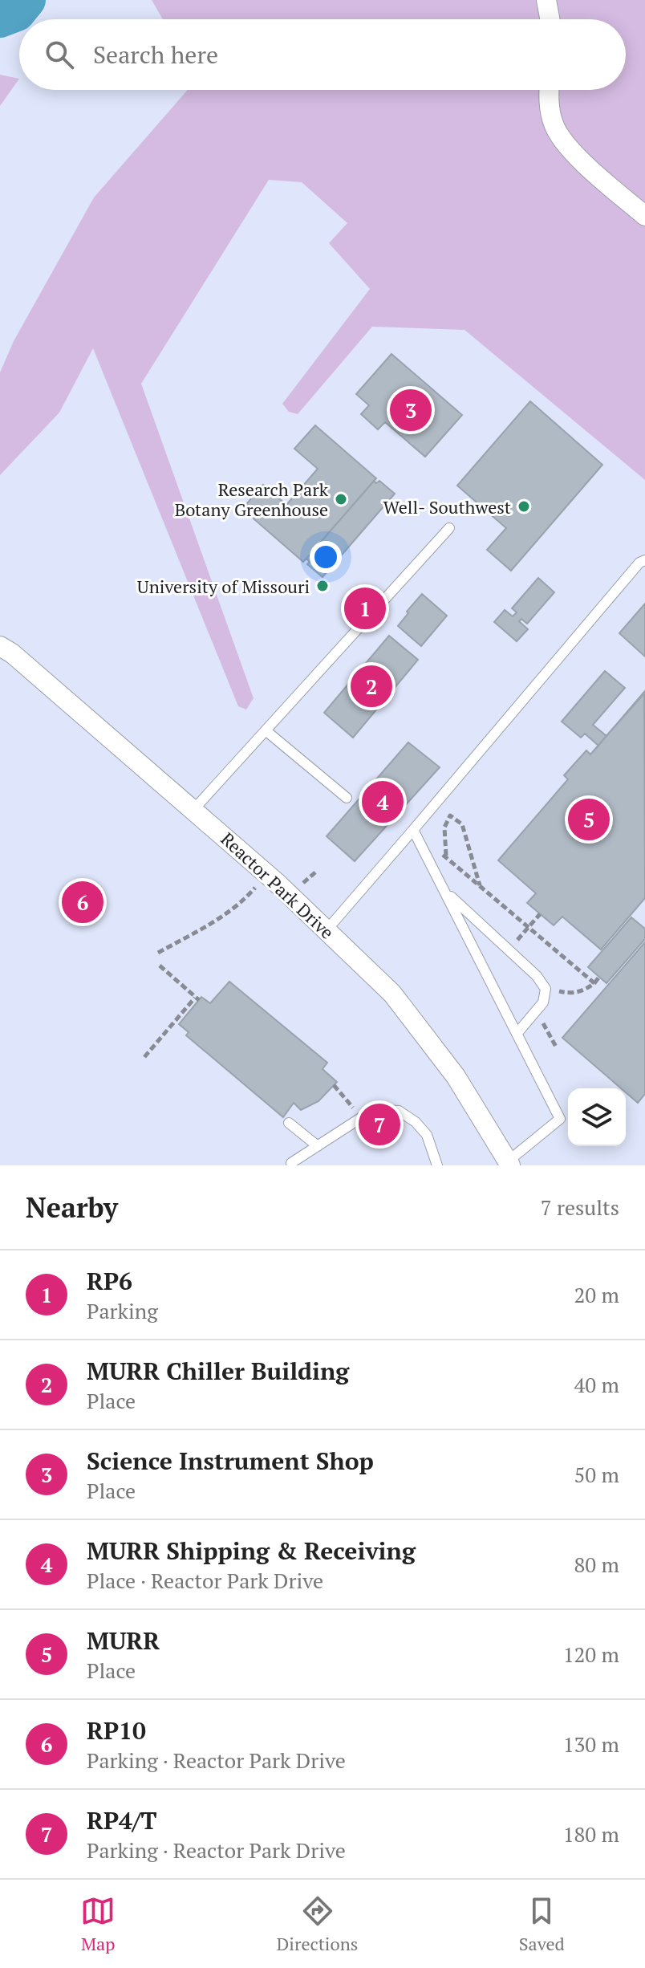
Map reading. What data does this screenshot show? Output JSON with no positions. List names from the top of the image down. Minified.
{"streets":{"street":["Reactor Park Drive"]},"places":["Research Park Botany Greenhouse","Well- Southwest","University of Missouri"],"page":{"search":"Search here","pins":["3","1","2","4","5","6","7"],"heading":["Nearby","7 results"],"list":[{"mark":"1","name":"RP6","note":"Parking","value":"20 m"},{"mark":"2","name":"MURR Chiller Building","note":"Place","value":"40 m"},{"mark":"3","name":"Science Instrument Shop","note":"Place","value":"50 m"},{"mark":"4","name":"MURR Shipping & Receiving","note":"Place · Reactor Park Drive","value":"80 m"},{"mark":"5","name":"MURR","note":"Place","value":"120 m"},{"mark":"6","name":"RP10","note":"Parking · Reactor Park Drive","value":"130 m"},{"mark":"7","name":"RP4/T","note":"Parking · Reactor Park Drive","value":"180 m"}],"nav":["Map","Directions","Saved"]}}
